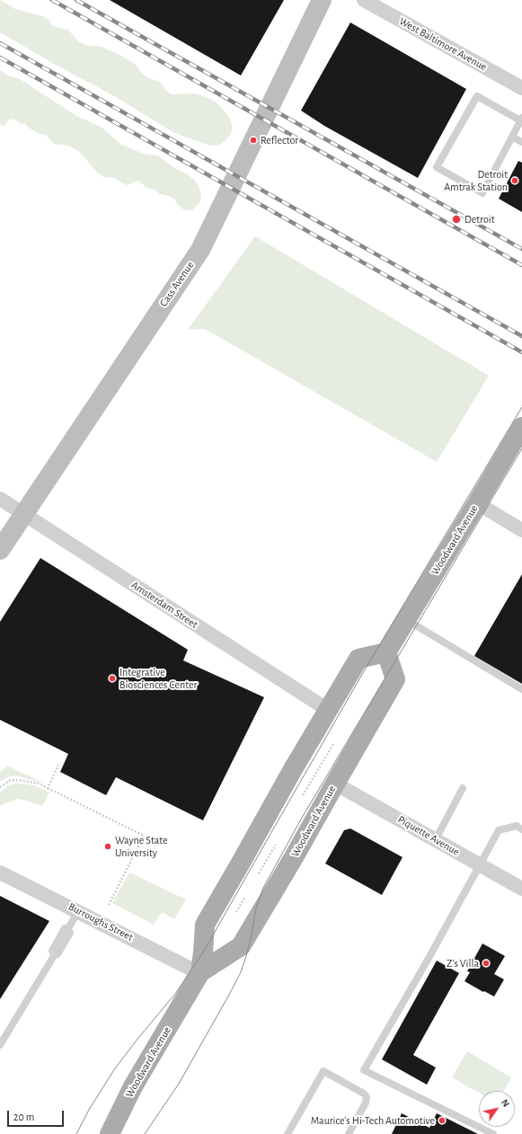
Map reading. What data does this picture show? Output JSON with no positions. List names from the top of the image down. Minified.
{"streets":{"main road":["Woodward Avenue"],"street":["West Baltimore Avenue","Cass Avenue","Amsterdam Street","Piquette Avenue","Burroughs Street"]},"crossings":[["Cass Avenue","Amsterdam Street"],["Woodward Avenue","Amsterdam Street"],["Woodward Avenue","Piquette Avenue"],["Woodward Avenue","Burroughs Street"]],"places":["Reflector","Detroit Amtrak Station","Detroit","Integrative Biosciences Center","Wayne State University","Z's Villa","Maurice's Hi-Tech Automotive"],"scale_bar":"20 m","north":"top right"}
